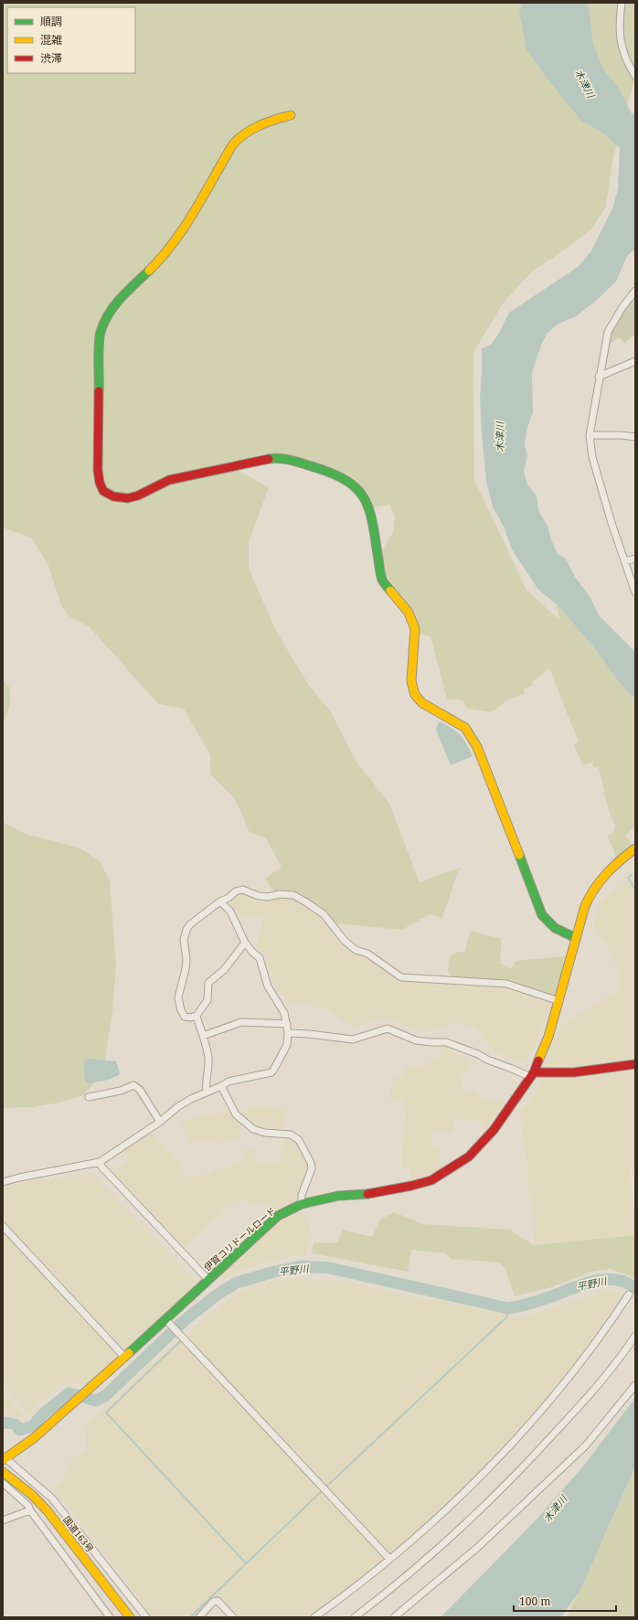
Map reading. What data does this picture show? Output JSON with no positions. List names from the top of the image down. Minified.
{"streets":{"main road":["伊賀コリドールロード","国道163号"]},"water":["木津川","平野川"],"legend":["順調","混雑","渋滞"],"scale_bar":"100 m"}
